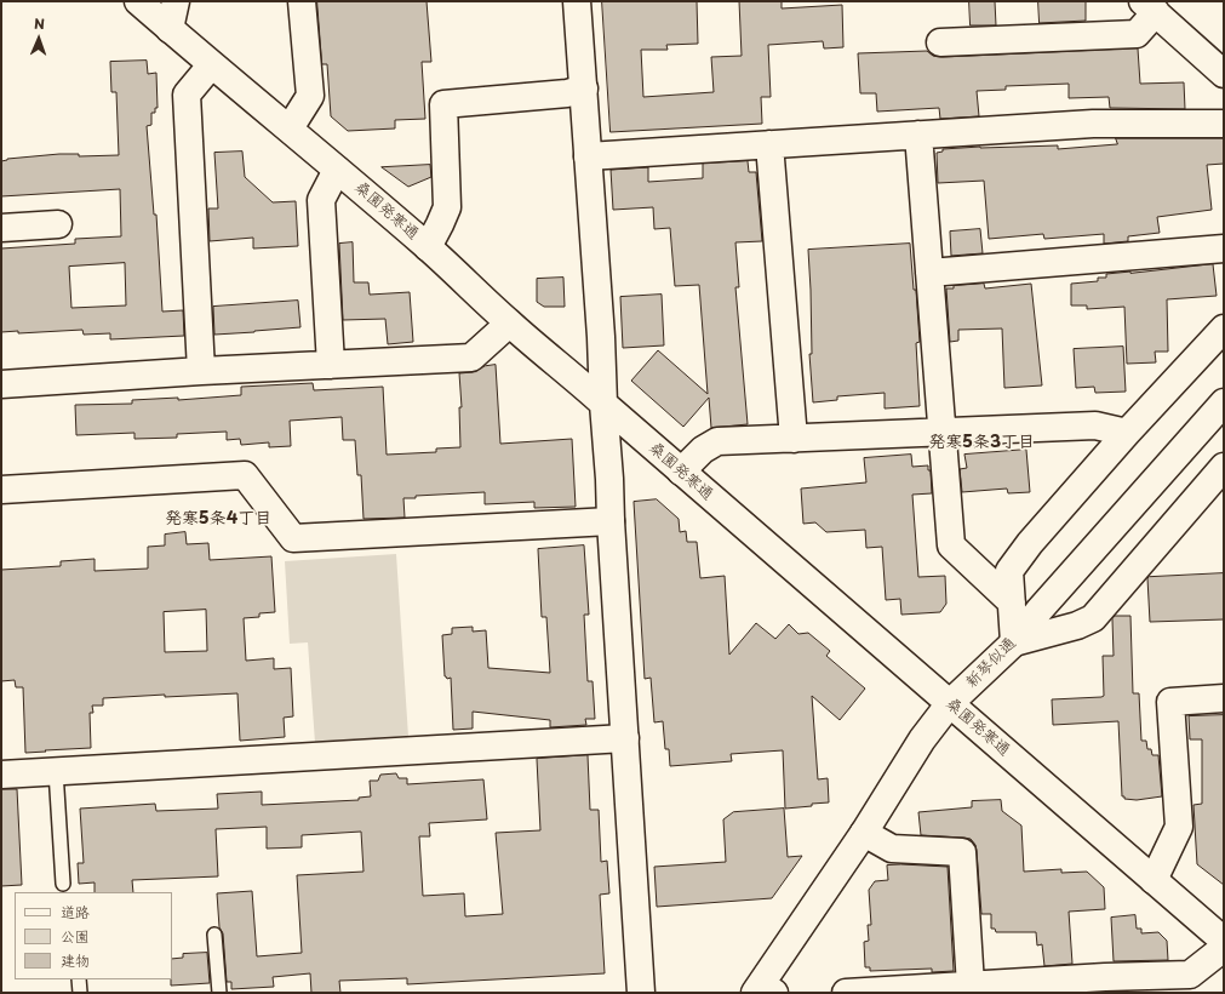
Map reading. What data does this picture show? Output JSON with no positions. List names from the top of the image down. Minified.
{"streets":{"street":["桑園発寒通","新琴似通"]},"crossings":[["桑園発寒通","新琴似通"]],"districts":["発寒5条3丁目","発寒5条4丁目"],"legend":["道路","公園","建物"],"north":"top"}
